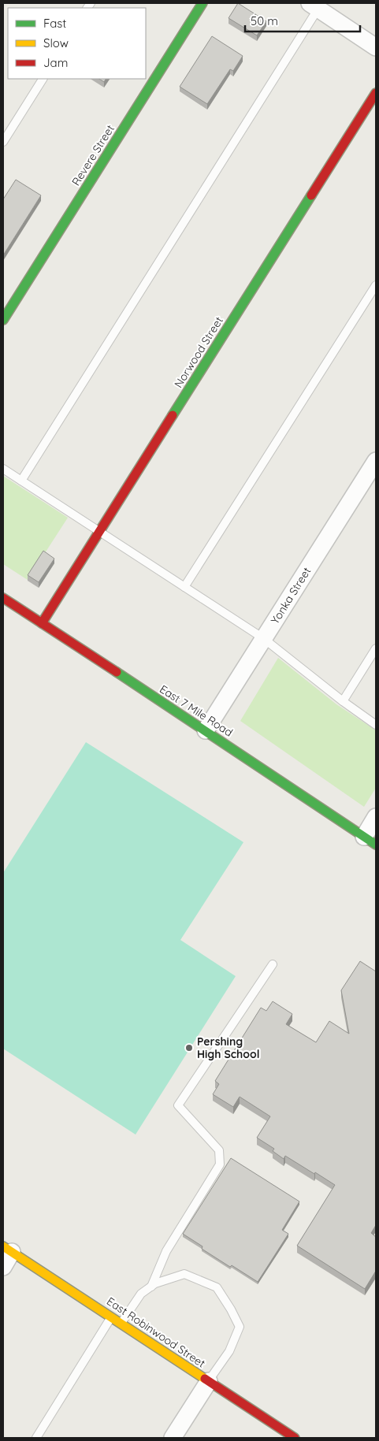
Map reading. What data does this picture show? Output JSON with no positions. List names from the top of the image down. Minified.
{"streets":{"street":["Revere Street","Norwood Street","Yonka Street","East 7 Mile Road","East Robinwood Street"]},"crossings":[["Norwood Street","East 7 Mile Road"],["Yonka Street","East 7 Mile Road"]],"places":["Pershing High School"],"legend":["Fast","Slow","Jam"],"scale_bar":"50 m"}
